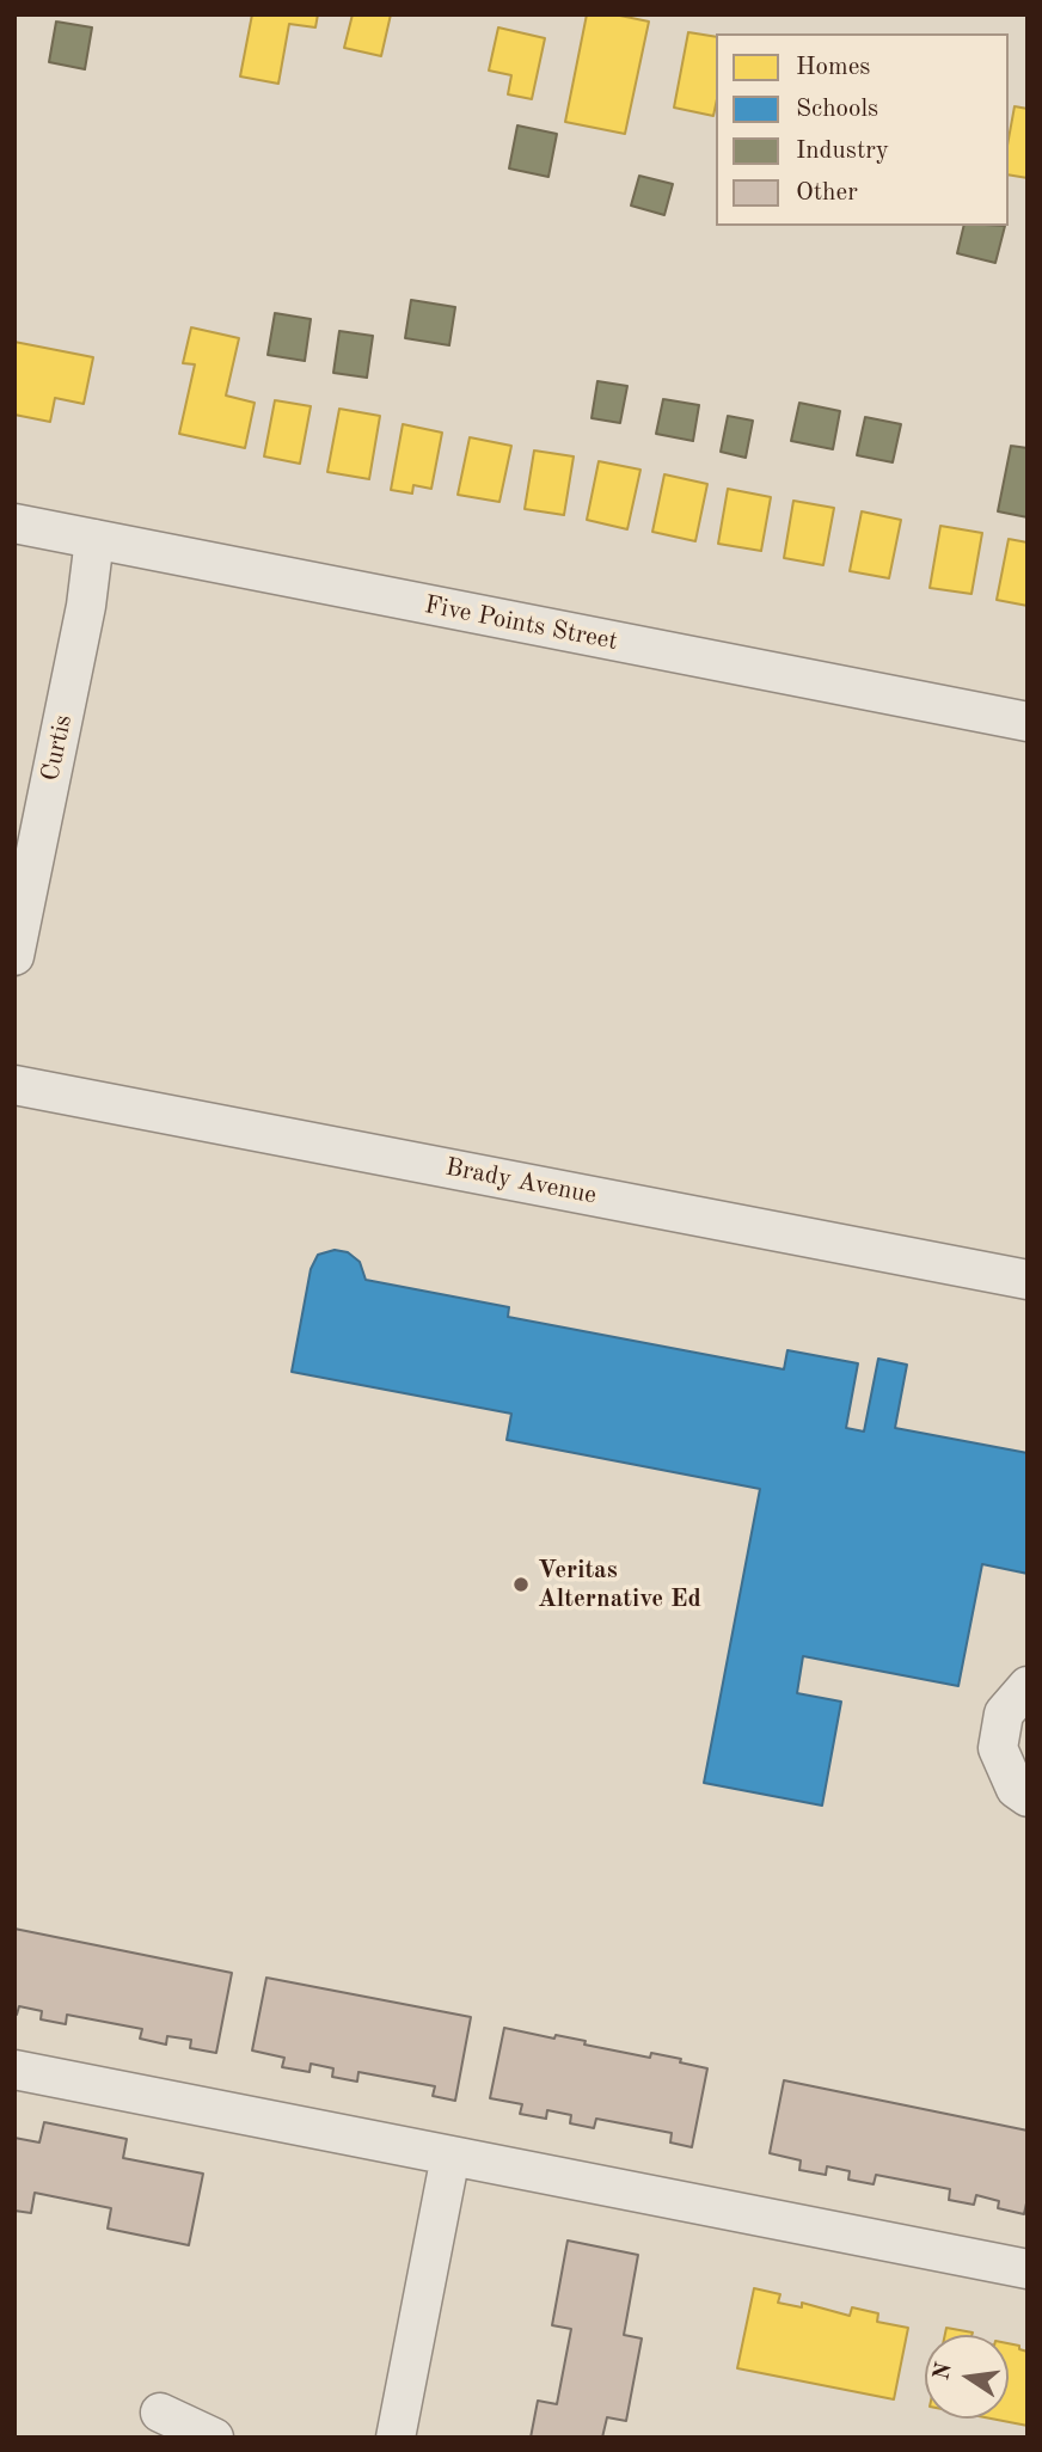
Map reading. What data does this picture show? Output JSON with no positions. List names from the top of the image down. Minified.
{"streets":{"street":["Five Points Street","Curtis","Brady Avenue"]},"crossings":[["Five Points Street","Curtis"]],"places":["Veritas Alternative Ed"],"legend":["Homes","Schools","Industry","Other"],"north":"left"}
